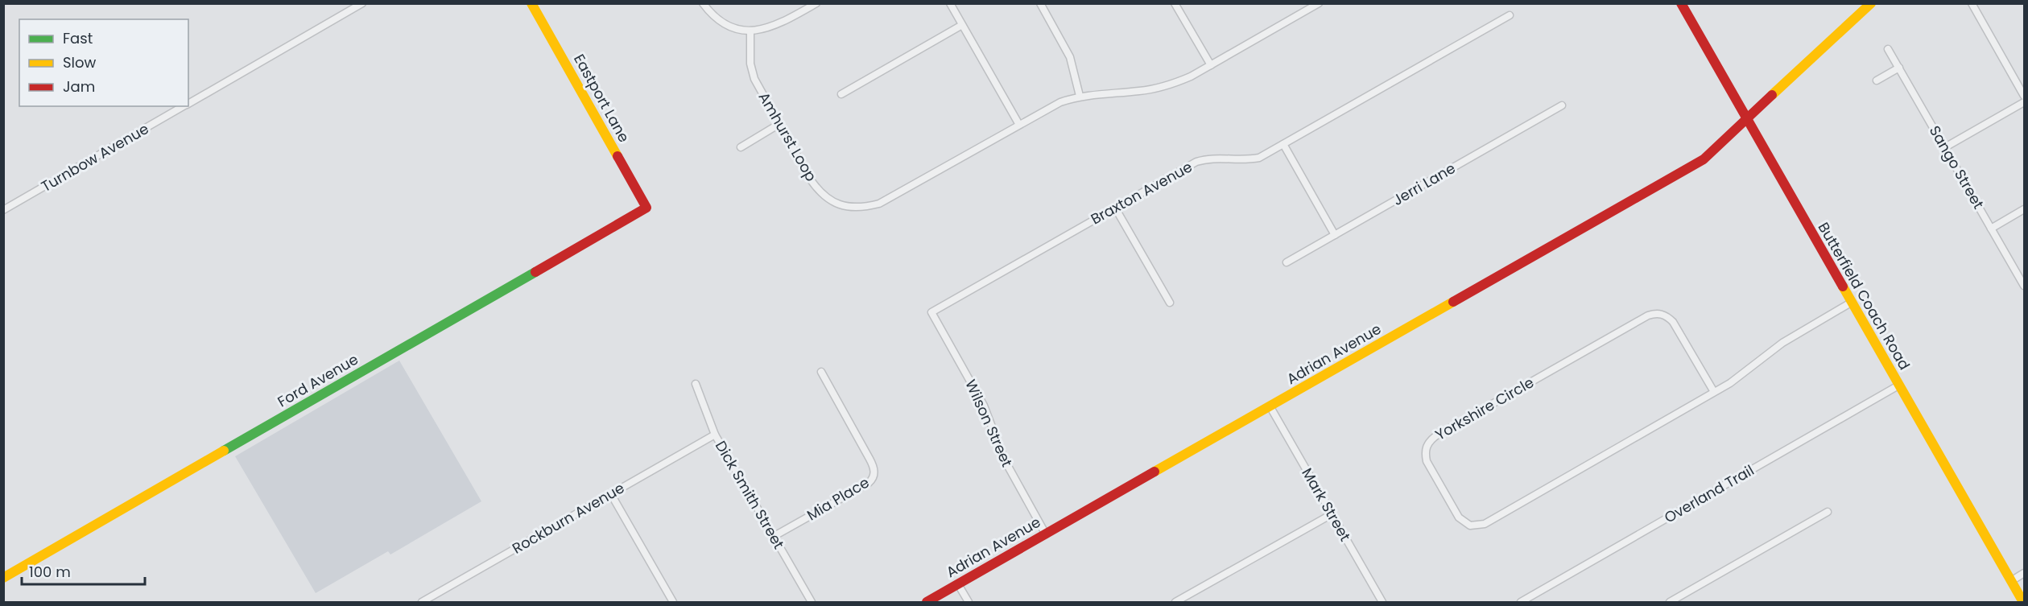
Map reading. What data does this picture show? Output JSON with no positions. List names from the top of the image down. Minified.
{"streets":{"street":["Eastport Lane","Amhurst Loop","Turnbow Avenue","Sango Street","Jerri Lane","Braxton Avenue","Butterfield Coach Road","Adrian Avenue","Ford Avenue","Yorkshire Circle","Wilson Street","Overland Trail","Dick Smith Street","Mia Place","Mark Street","Rockburn Avenue"]},"crossings":[["Eastport Lane","Ford Avenue"],["Braxton Avenue","Wilson Street"],["Butterfield Coach Road","Adrian Avenue"],["Butterfield Coach Road","Yorkshire Circle"],["Butterfield Coach Road","Overland Trail"],["Adrian Avenue","Wilson Street"],["Adrian Avenue","Mark Street"],["Dick Smith Street","Mia Place"],["Dick Smith Street","Rockburn Avenue"]],"legend":["Fast","Slow","Jam"],"scale_bar":"100 m"}
